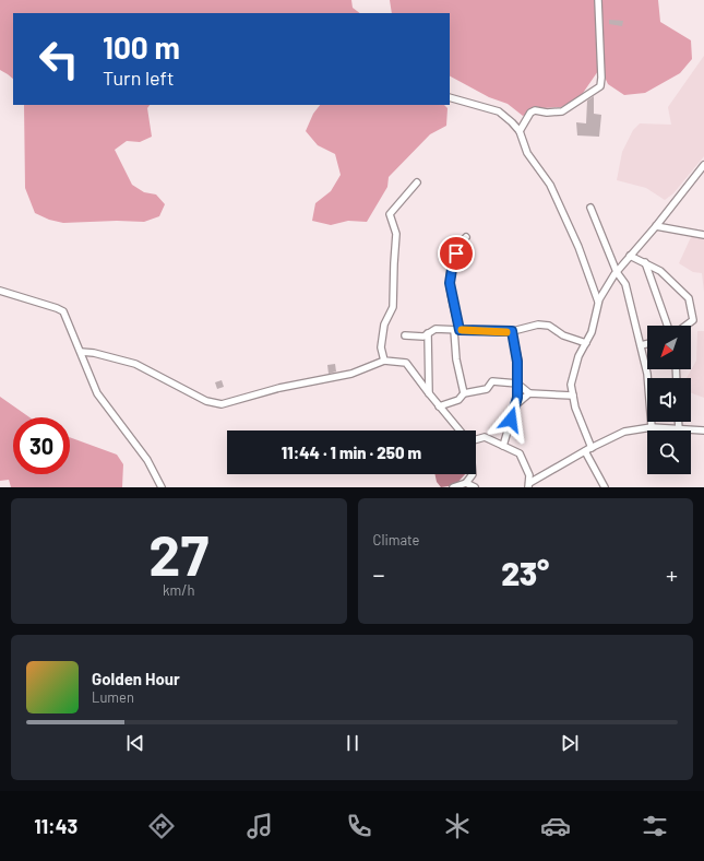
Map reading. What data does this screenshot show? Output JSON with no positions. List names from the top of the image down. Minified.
{"north":"bottom left","page":{"turn":["100 m","Turn left"],"limit":"30","trip":"11:44 · 1 min · 250 m","tile":[["27","km/h"],"Climate"],"heat":["−","23°","+"],"song":["Golden Hour","Lumen"],"tabs":"11:43"}}
